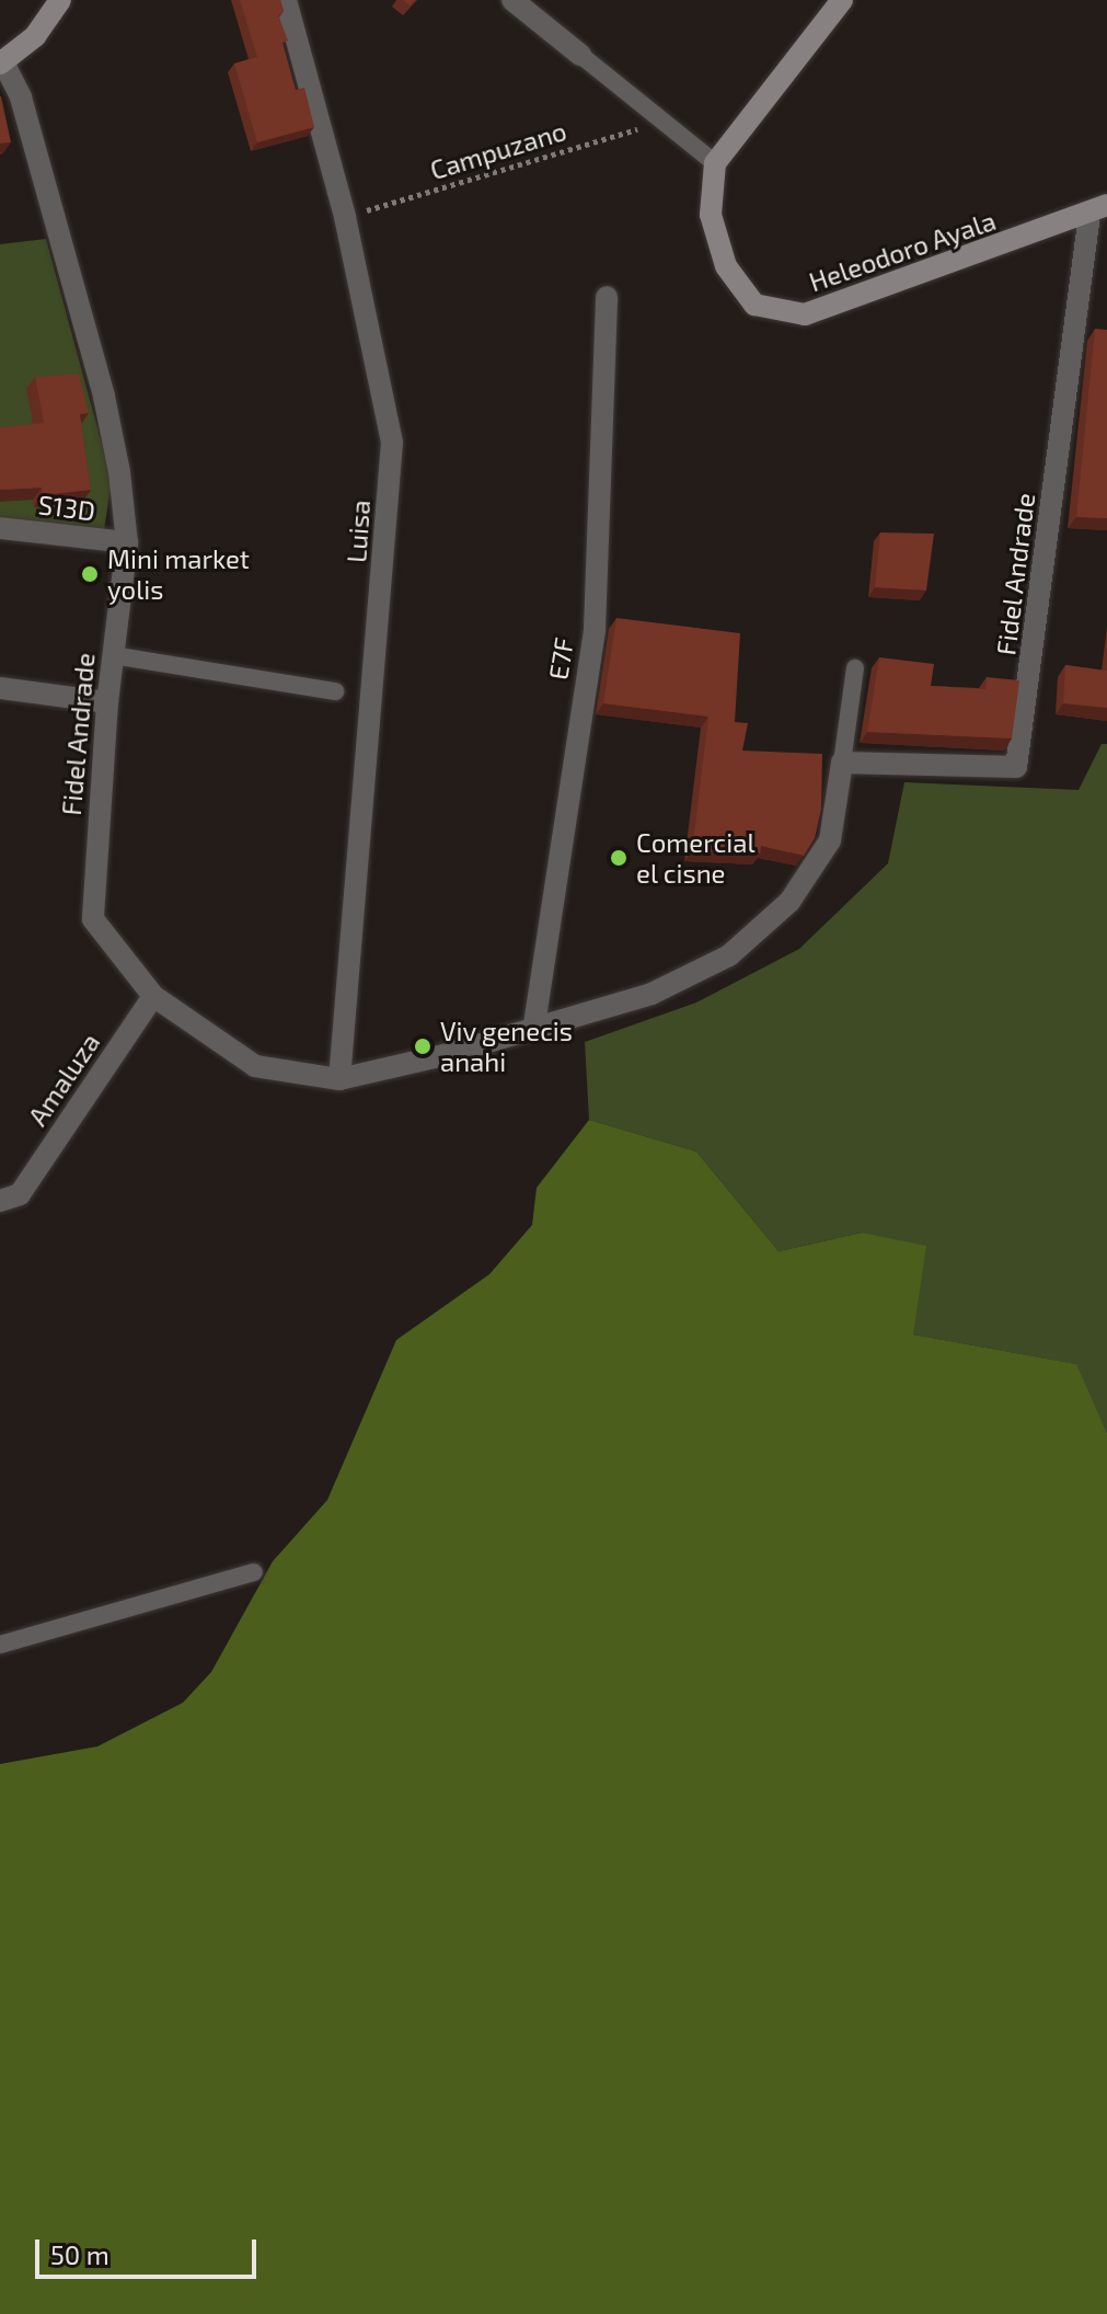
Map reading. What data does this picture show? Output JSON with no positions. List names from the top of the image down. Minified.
{"streets":{"street":["Heleodoro Ayala","S13D","Luisa","Fidel Andrade","E7F","Amaluza"],"path":["Campuzano"]},"crossings":[["Campuzano","Luisa"],["Heleodoro Ayala","Fidel Andrade"],["S13D","Fidel Andrade"],["Luisa","Fidel Andrade"],["Fidel Andrade","E7F"],["Fidel Andrade","Amaluza"]],"places":["Mini market yolis","Comercial el cisne","Viv genecis anahi"],"scale_bar":"50 m"}
